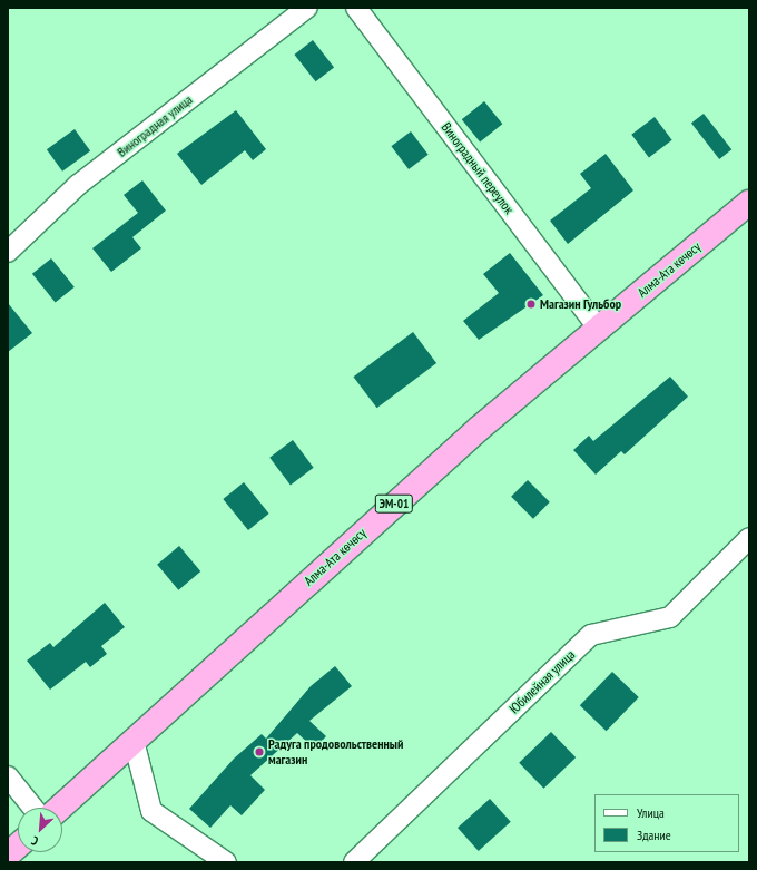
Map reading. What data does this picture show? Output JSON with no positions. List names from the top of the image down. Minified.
{"streets":{"highway":["Алма-Ата көчөсү","ЭМ-01"],"street":["Виноградная улица","Виноградный переулок","Юбилейная улица"]},"crossings":[["Виноградный переулок","Алма-Ата көчөсү"]],"places":["Магазин Гульбор","Радуга продовольственный магазин"],"legend":["Улица","Здание"],"north":"bottom left"}
